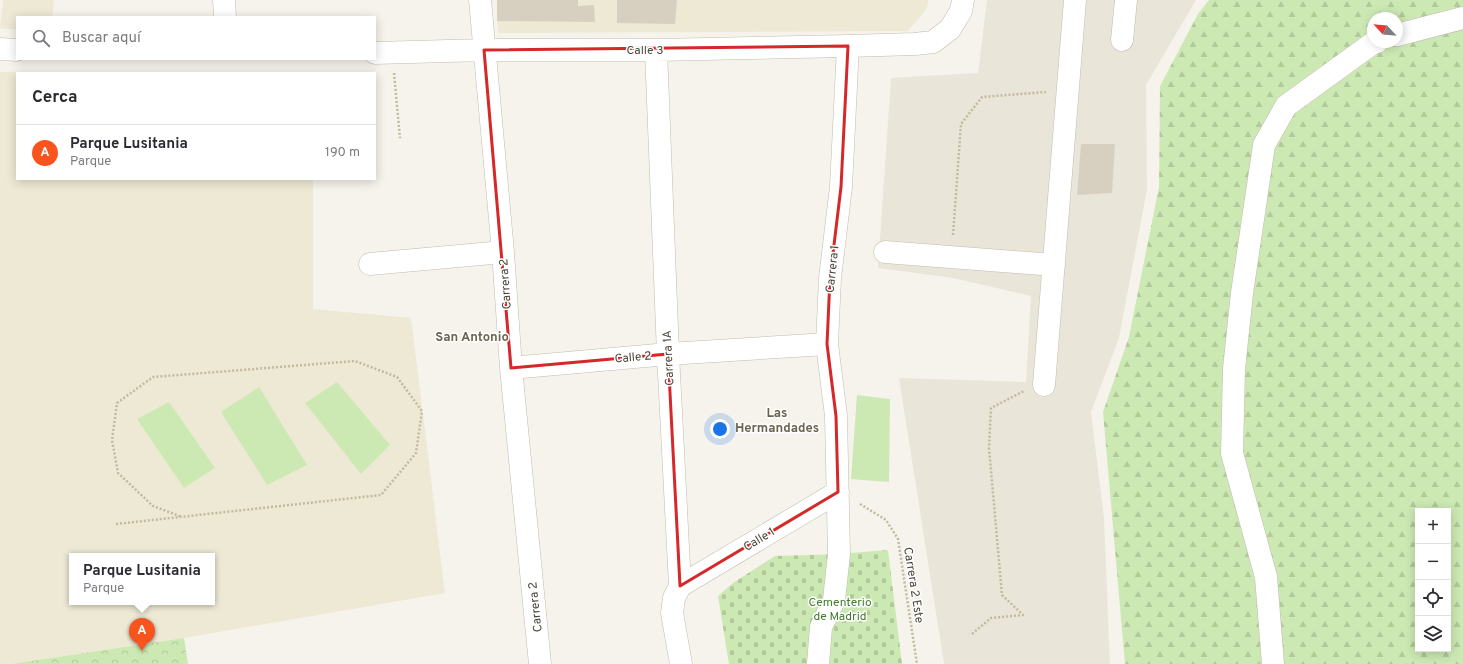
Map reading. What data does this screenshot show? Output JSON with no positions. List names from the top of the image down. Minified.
{"streets":{"street":["Calle 3","Carrera 1","Carrera 2","Calle 2","Carrera 1A","Calle 1"],"path":["Carrera 2 Este"]},"crossings":[["Calle 3","Carrera 1"],["Calle 3","Carrera 2"],["Calle 3","Carrera 1A"],["Carrera 1","Calle 2"],["Carrera 1","Calle 1"],["Carrera 1","Carrera 2 Este"],["Carrera 2","Calle 2"],["Calle 2","Carrera 1A"],["Carrera 1A","Calle 1"],["Calle 1","Carrera 2 Este"]],"districts":["San Antonio","Las Hermandades"],"parks":["Cementerio de Madrid"],"north":"top left","page":{"search":"Buscar aquí","heading":"Cerca","list":[{"mark":"A","name":"Parque Lusitania","note":"Parque","value":"190 m"}],"map_buttons":["+","−"],"popup":["Parque Lusitania","Parque"],"pins":"A"}}
